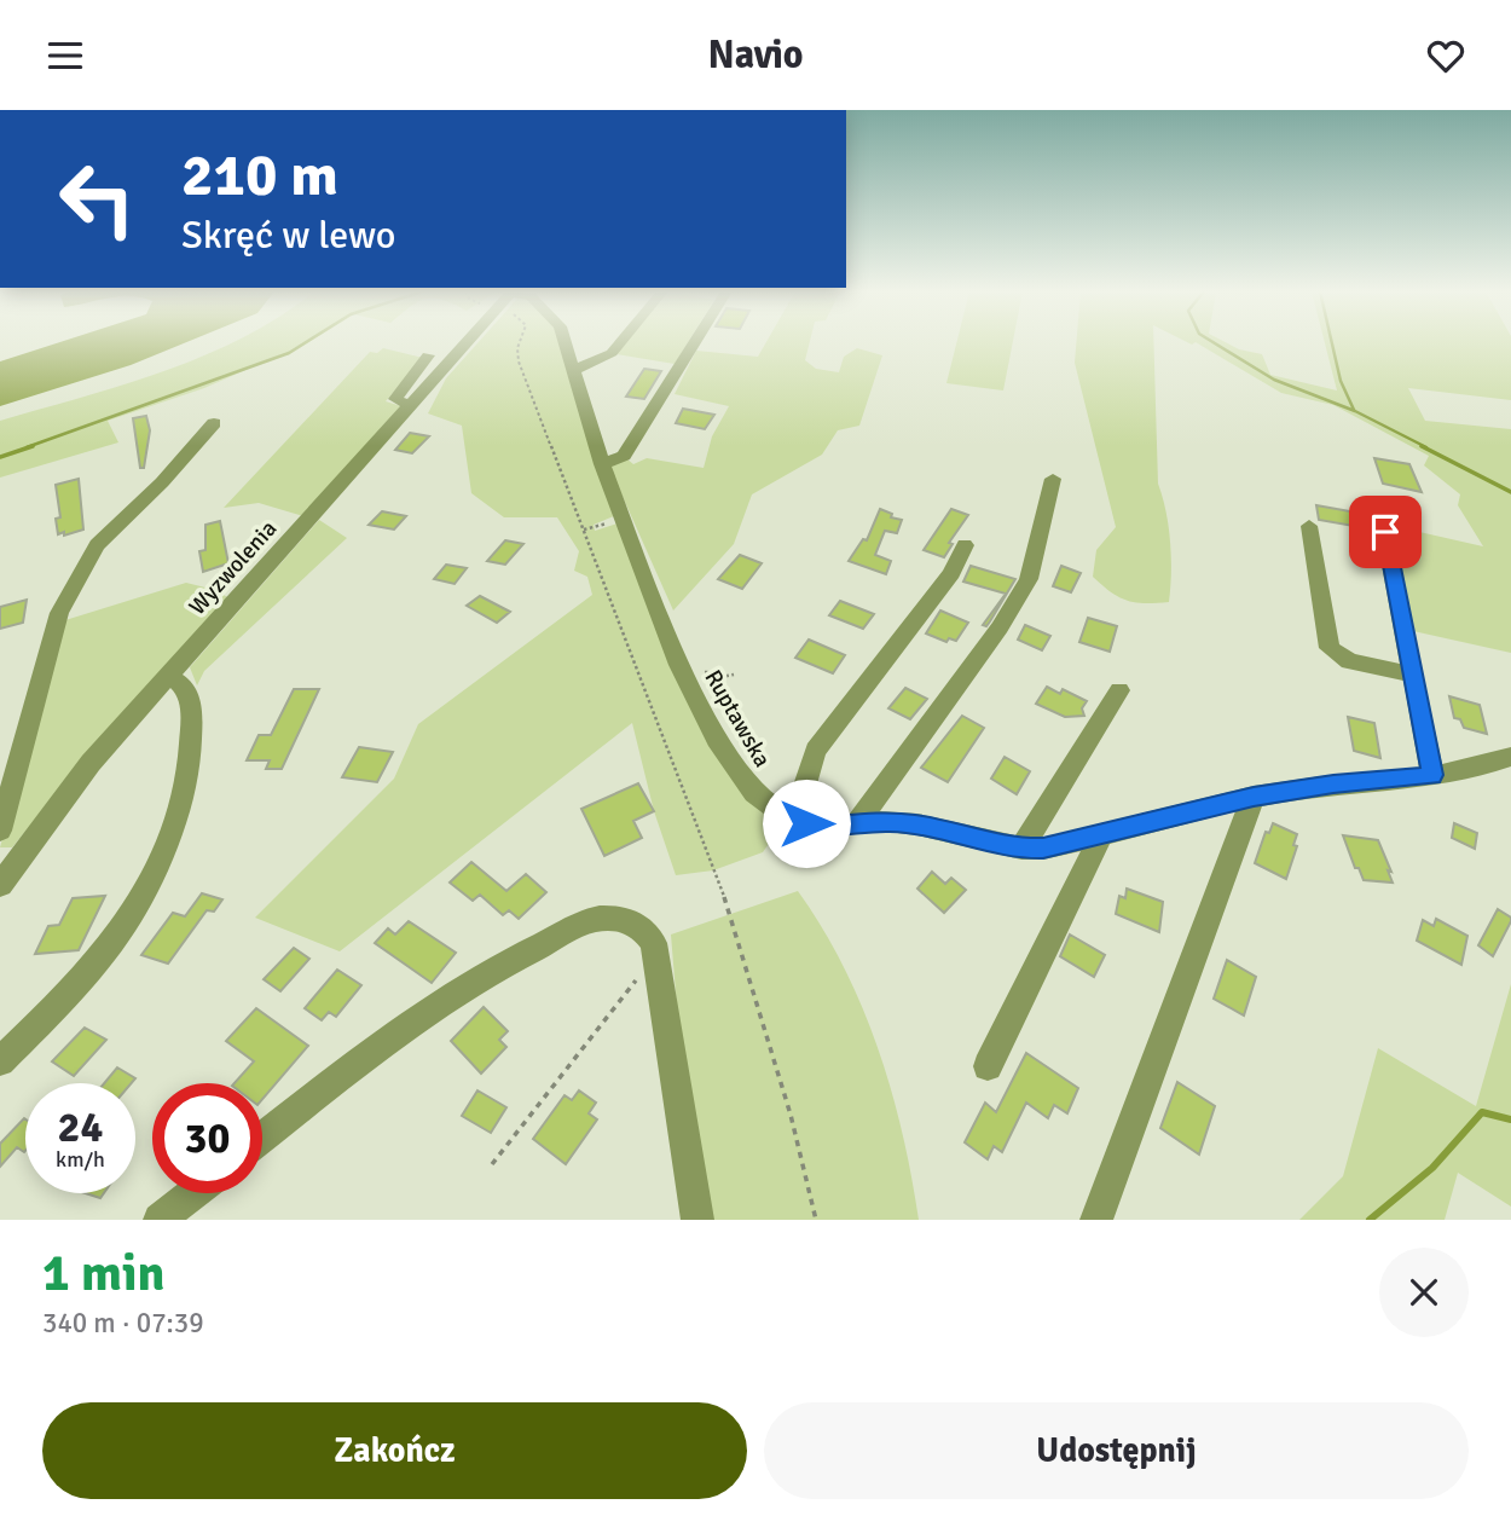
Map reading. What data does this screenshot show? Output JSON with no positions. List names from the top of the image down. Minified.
{"streets":{"street":["Wyzwolenia","Ruptawska"]},"page":{"header":"Navio","turn":["210 m","Skręć w lewo"],"speed":"24 km/h","limit":"30","heading":["1 min","340 m · 07:39"],"buttons":["Zakończ","Udostępnij"]}}
